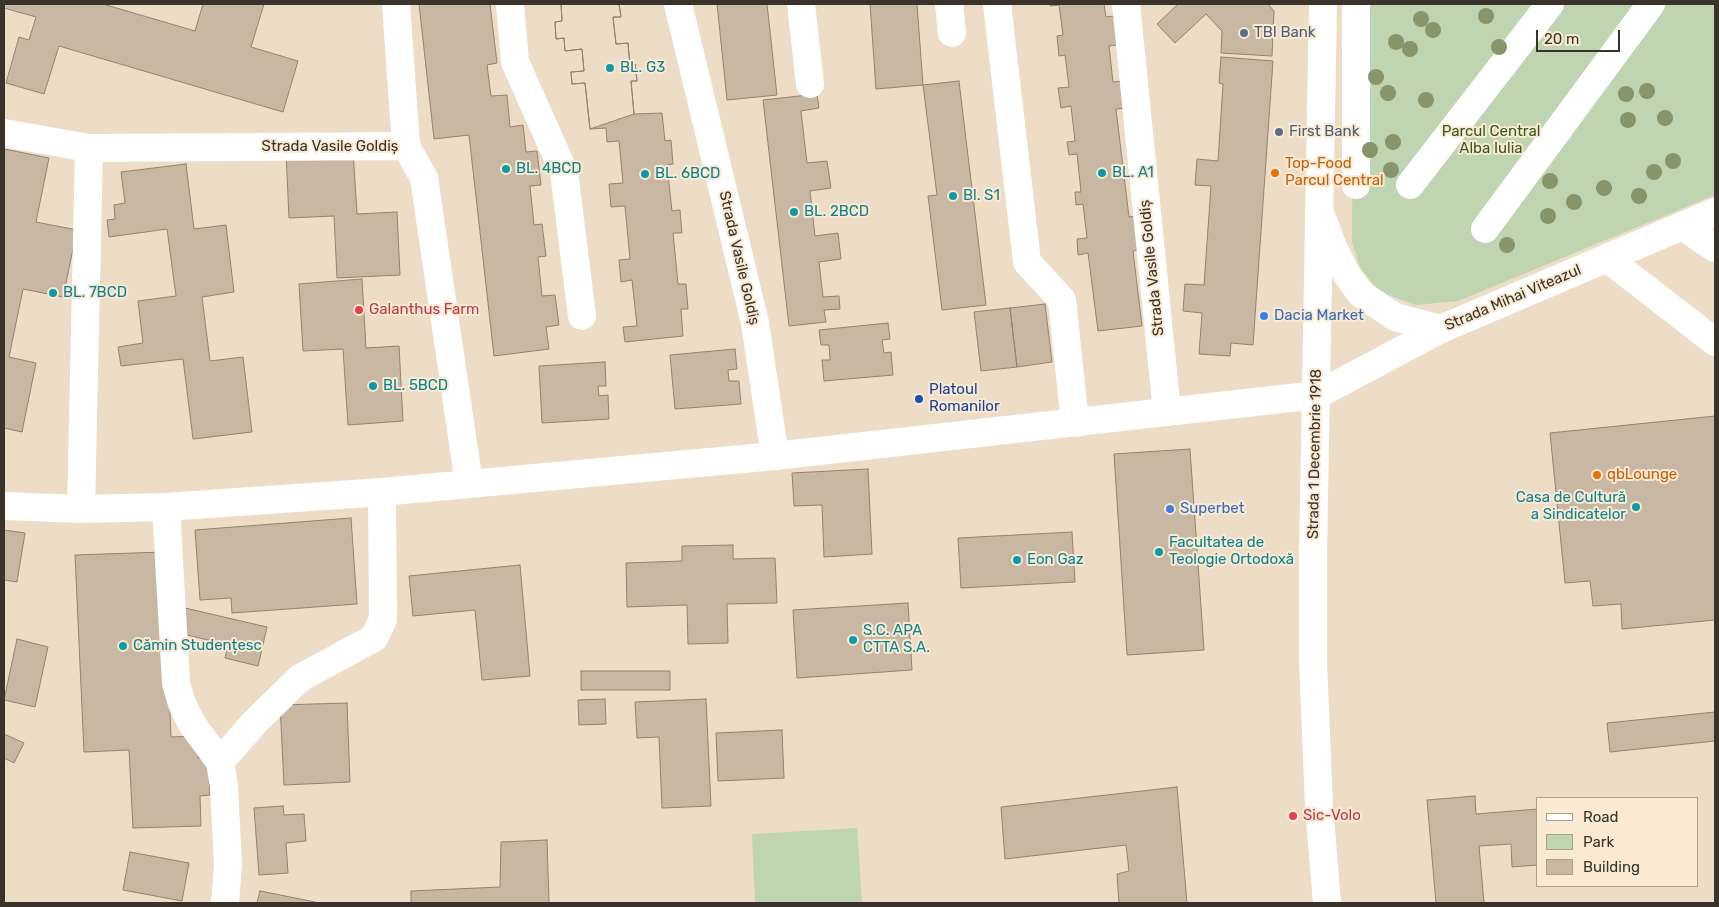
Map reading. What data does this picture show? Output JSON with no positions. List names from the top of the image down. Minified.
{"streets":{"street":["Strada Vasile Goldiș","Strada Mihai Viteazul","Strada 1 Decembrie 1918"]},"crossings":[["Strada Mihai Viteazul","Strada 1 Decembrie 1918"]],"parks":["Parcul Central Alba Iulia"],"places":["TBI Bank","BL. G3","First Bank","BL. 4BCD","BL. A1","Top-Food Parcul Central","BL. 6BCD","Bl. S1","BL. 2BCD","BL. 7BCD","Galanthus Farm","Dacia Market","BL. 5BCD","Platoul Romanilor","qbLounge","Casa de Cultură a Sindicatelor","Superbet","Facultatea de Teologie Ortodoxă","Eon Gaz","S.C. APA CTTA S.A.","Cămin Studențesc","Sic-Volo"],"legend":["Road","Park","Building"],"scale_bar":"20 m"}
